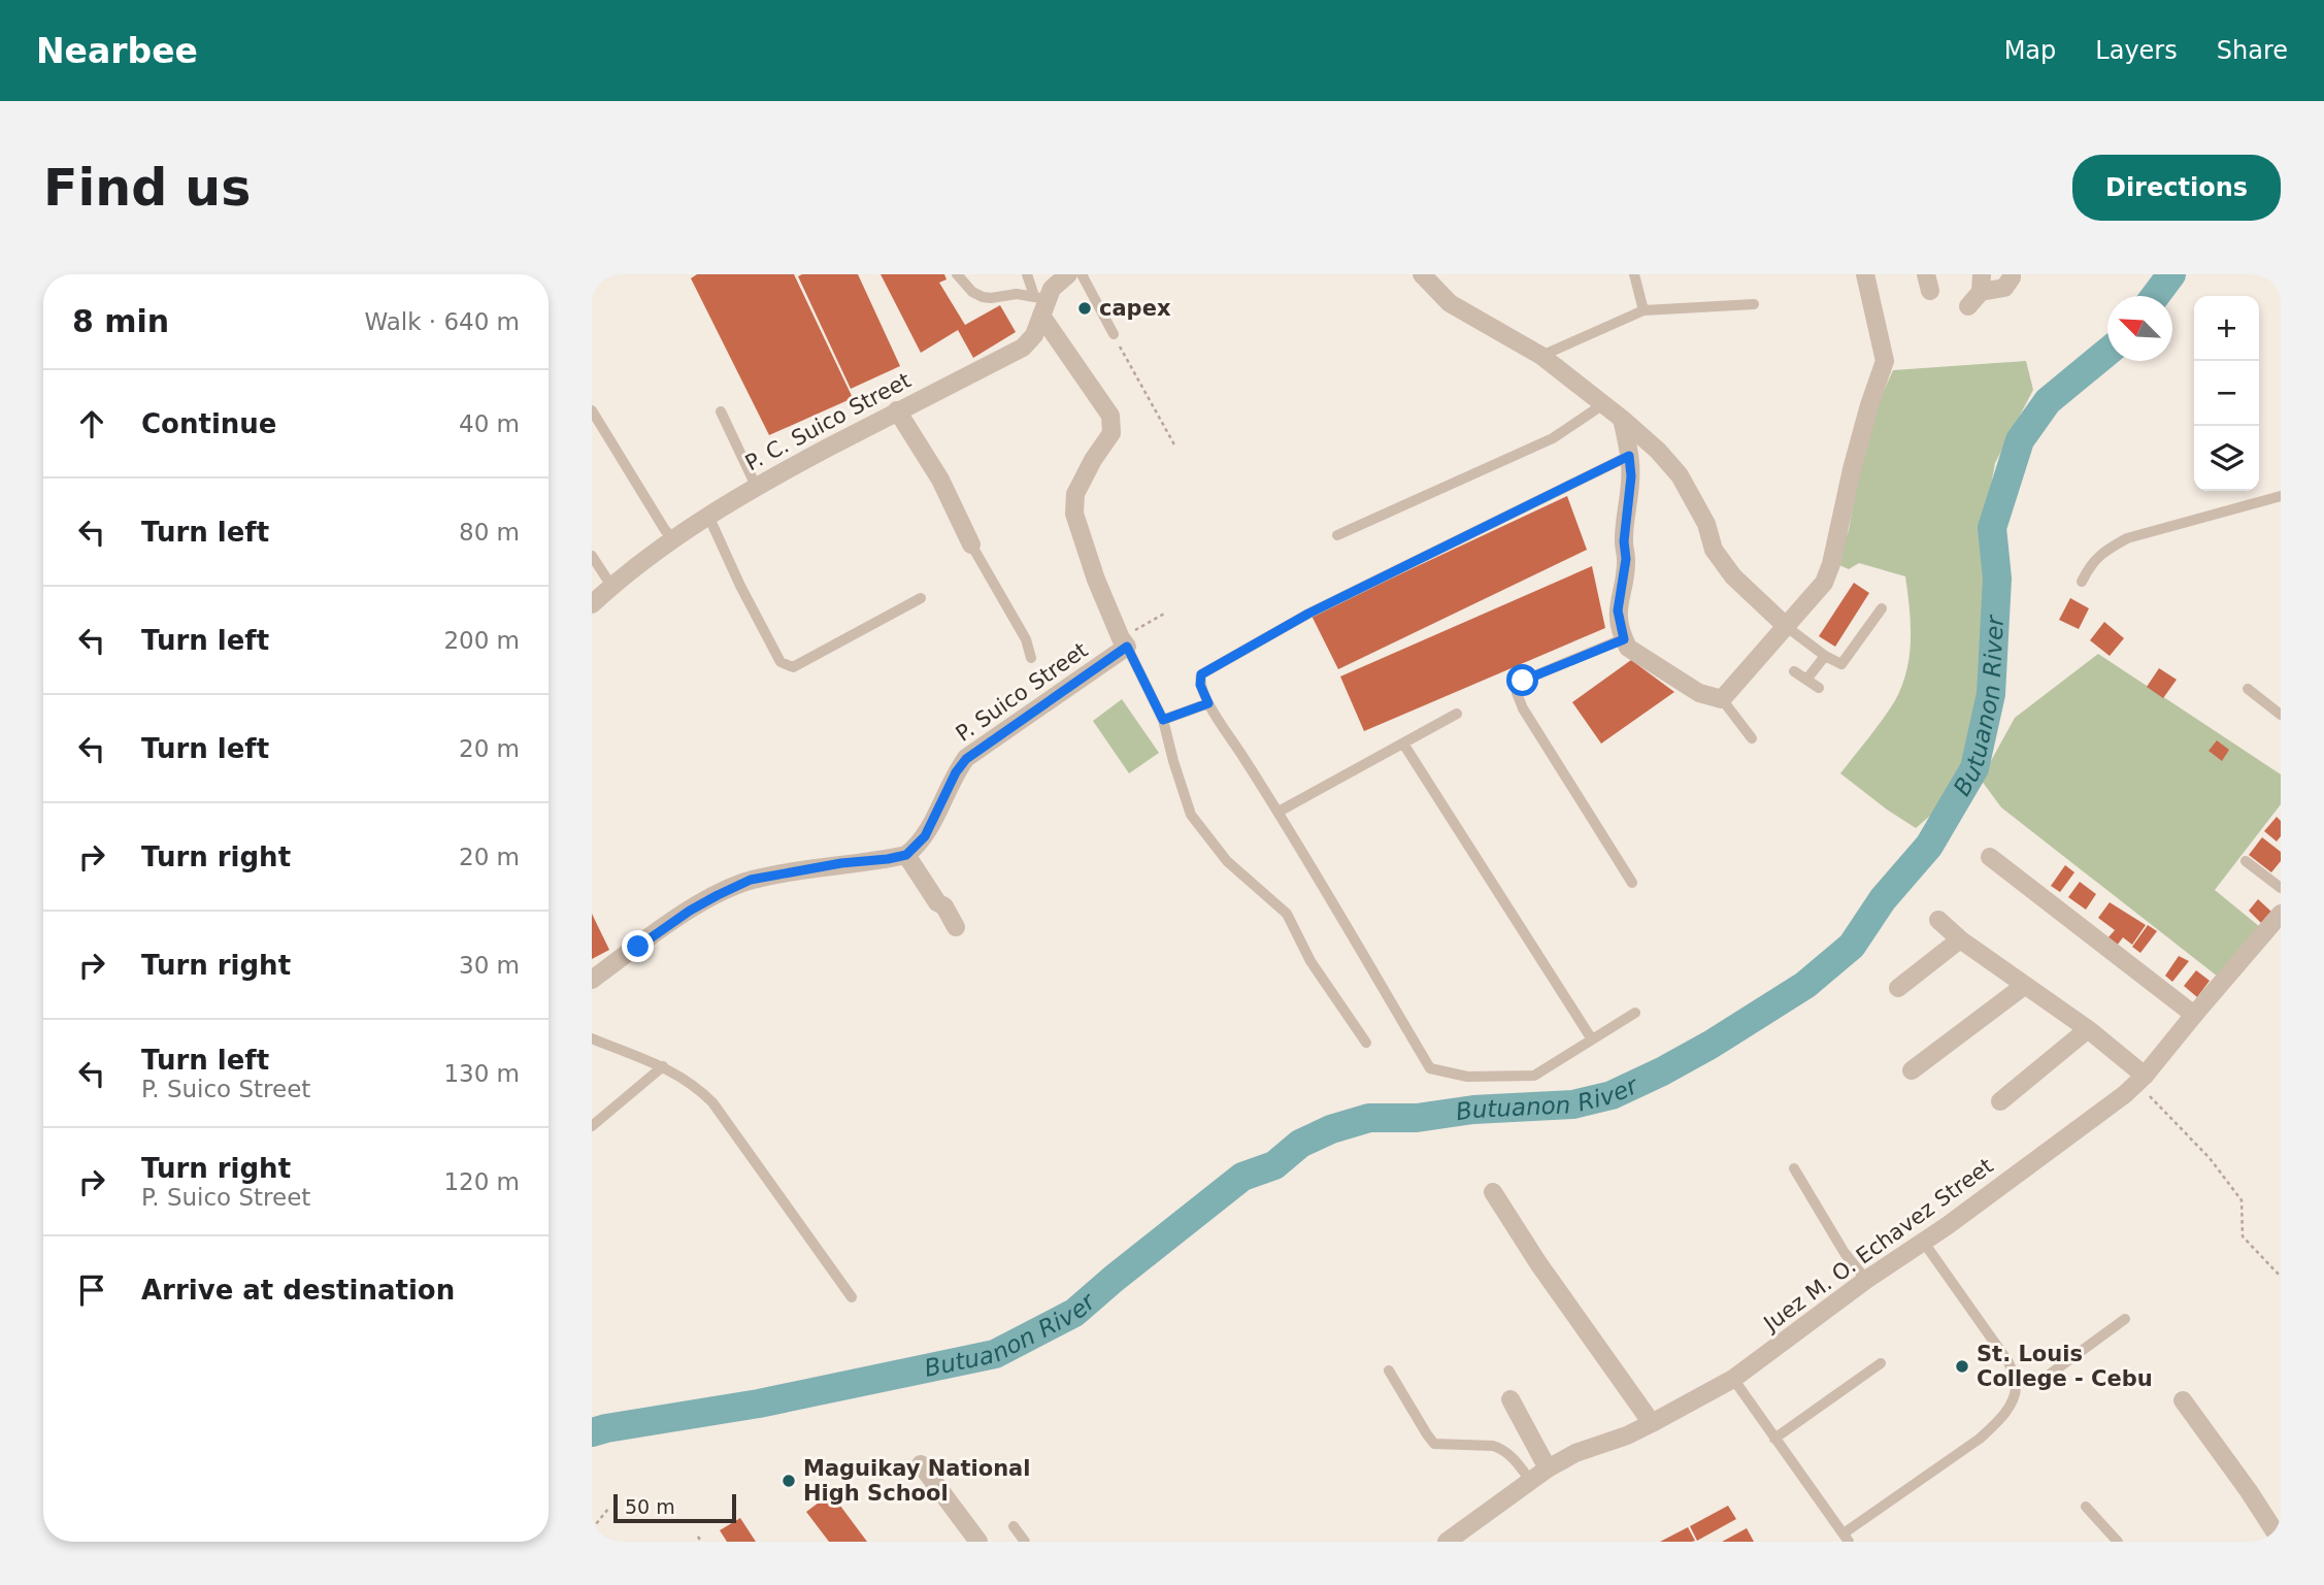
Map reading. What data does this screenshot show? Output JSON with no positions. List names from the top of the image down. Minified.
{"streets":{"street":["P. C. Suico Street","P. Suico Street","Juez M. O. Echavez Street"]},"water":["Butuanon River"],"places":["capex","St. Louis College - Cebu","Maguikay National High School"],"scale_bar":"50 m","north":"top left","page":{"header":"Nearbee","nav":["Map","Layers","Share"],"buttons":"Directions","title":"Find us","heading":["8 min","Walk · 640 m"],"map_buttons":["+","−"],"list":[["Continue","40 m"],["Turn left","80 m"],["Turn left","200 m"],["Turn left","20 m"],["Turn right","20 m"],["Turn right","30 m"],["Turn left","P. Suico Street","130 m"],["Turn right","P. Suico Street","120 m"],"Arrive at destination"],"scale":"50 m"}}
